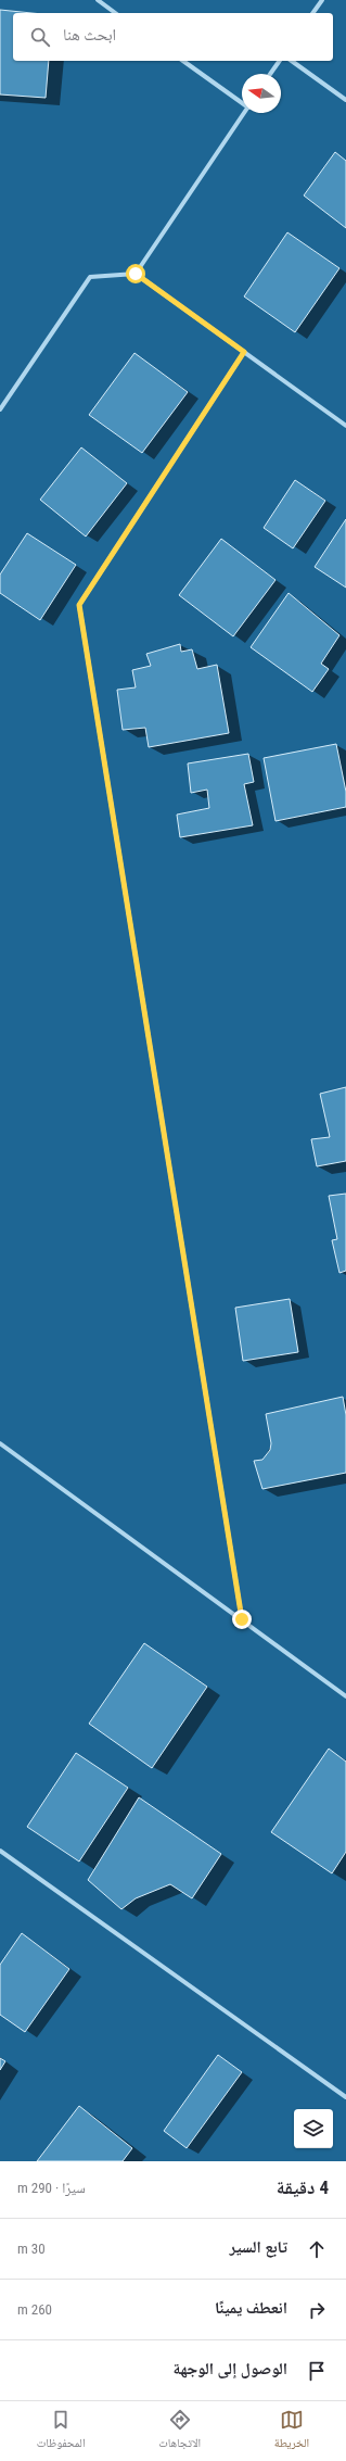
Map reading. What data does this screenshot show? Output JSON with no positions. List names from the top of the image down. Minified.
{"north":"left","page":{"search":"ابحث هنا","heading":["4 دقيقة","سيرًا · 290 m"],"list":[["تابع السير","30 m"],["انعطف يمينًا","260 m"],"الوصول إلى الوجهة"],"nav":["الخريطة","الاتجاهات","المحفوظات"]}}
